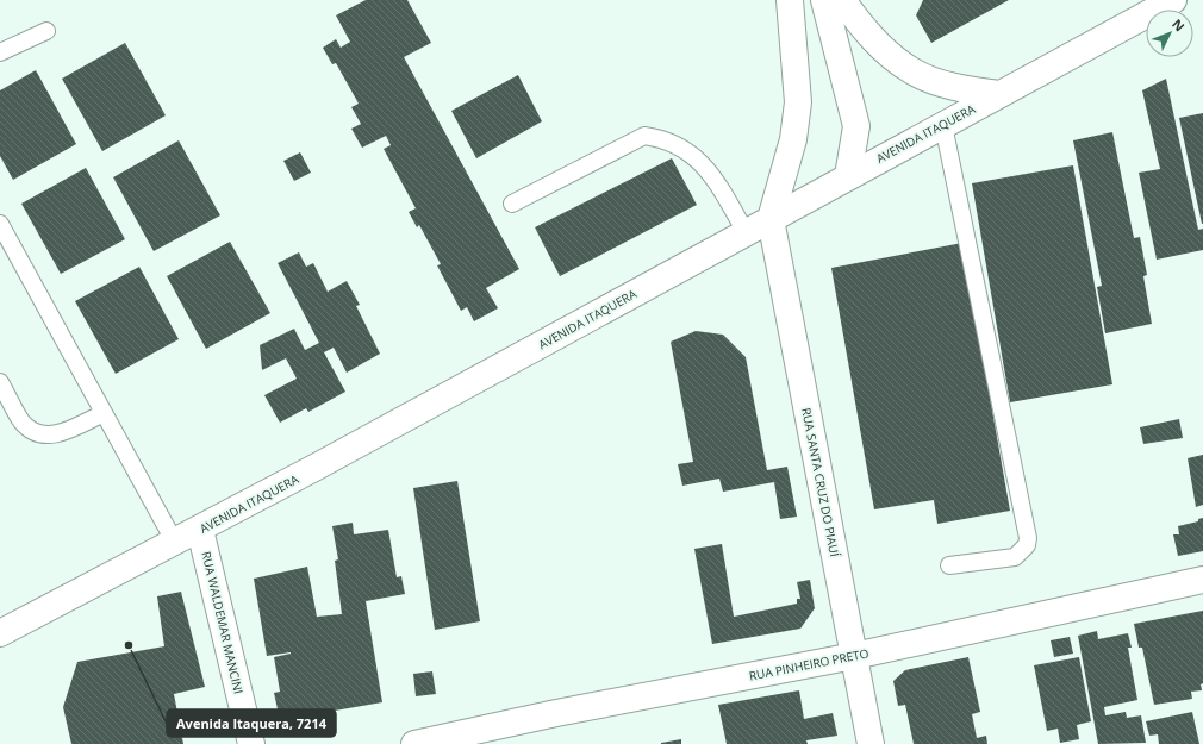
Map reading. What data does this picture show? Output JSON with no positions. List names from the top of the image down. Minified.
{"streets":{"street":["AVENIDA ITAQUERA","RUA SANTA CRUZ DO PIAUÍ","RUA WALDEMAR MANCINI","RUA PINHEIRO PRETO"]},"crossings":[["AVENIDA ITAQUERA","RUA SANTA CRUZ DO PIAUÍ"],["AVENIDA ITAQUERA","RUA WALDEMAR MANCINI"],["RUA SANTA CRUZ DO PIAUÍ","RUA PINHEIRO PRETO"]],"places":["Avenida Itaquera, 7214"],"north":"top right"}
